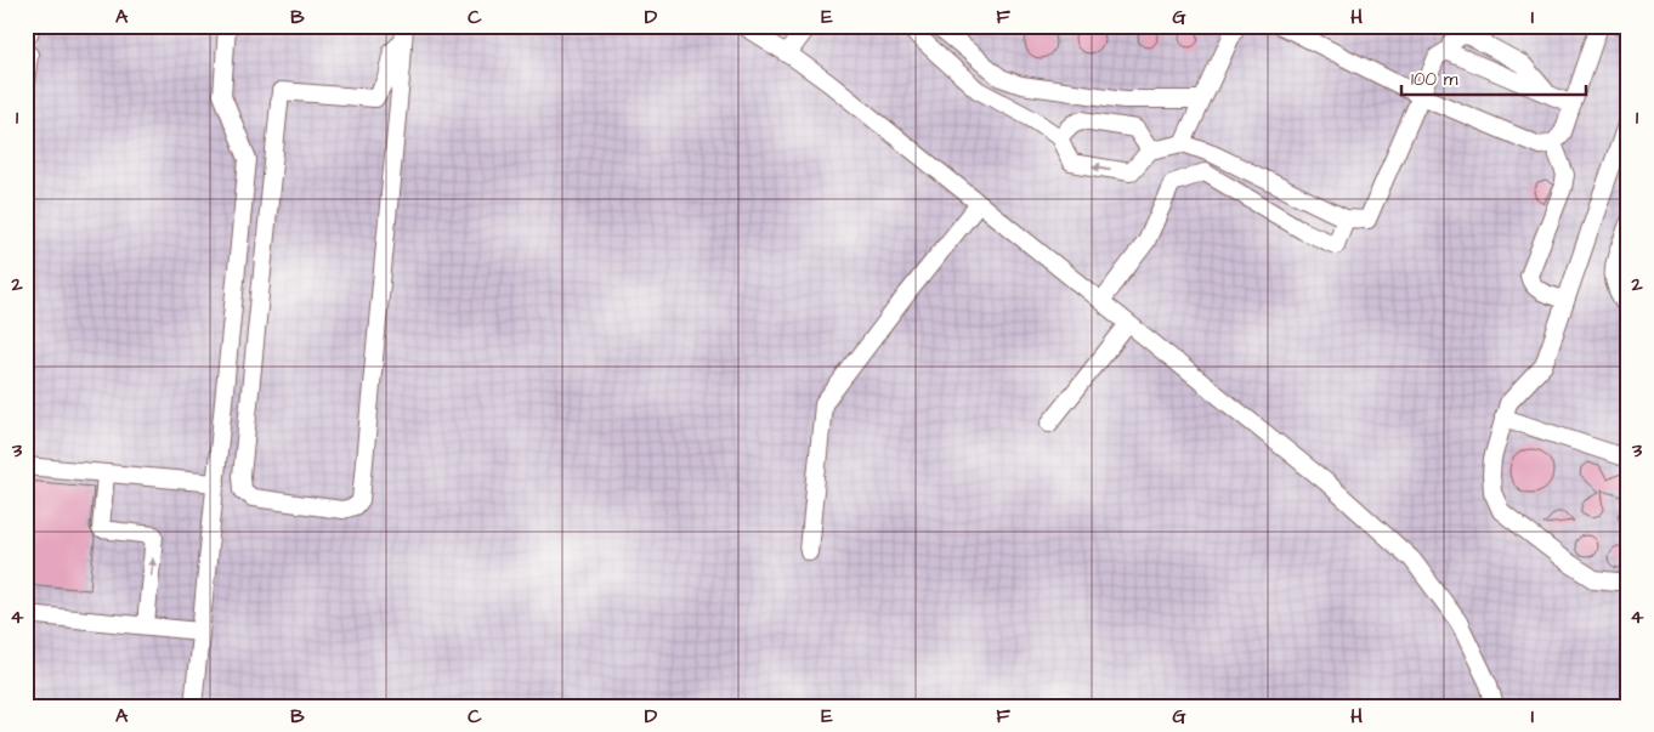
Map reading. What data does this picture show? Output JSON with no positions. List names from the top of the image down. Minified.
{"scale_bar":"100 m","grid":{"columns":["A","B","C","D","E","F","G","H","I"],"rows":["1","2","3","4"]}}
